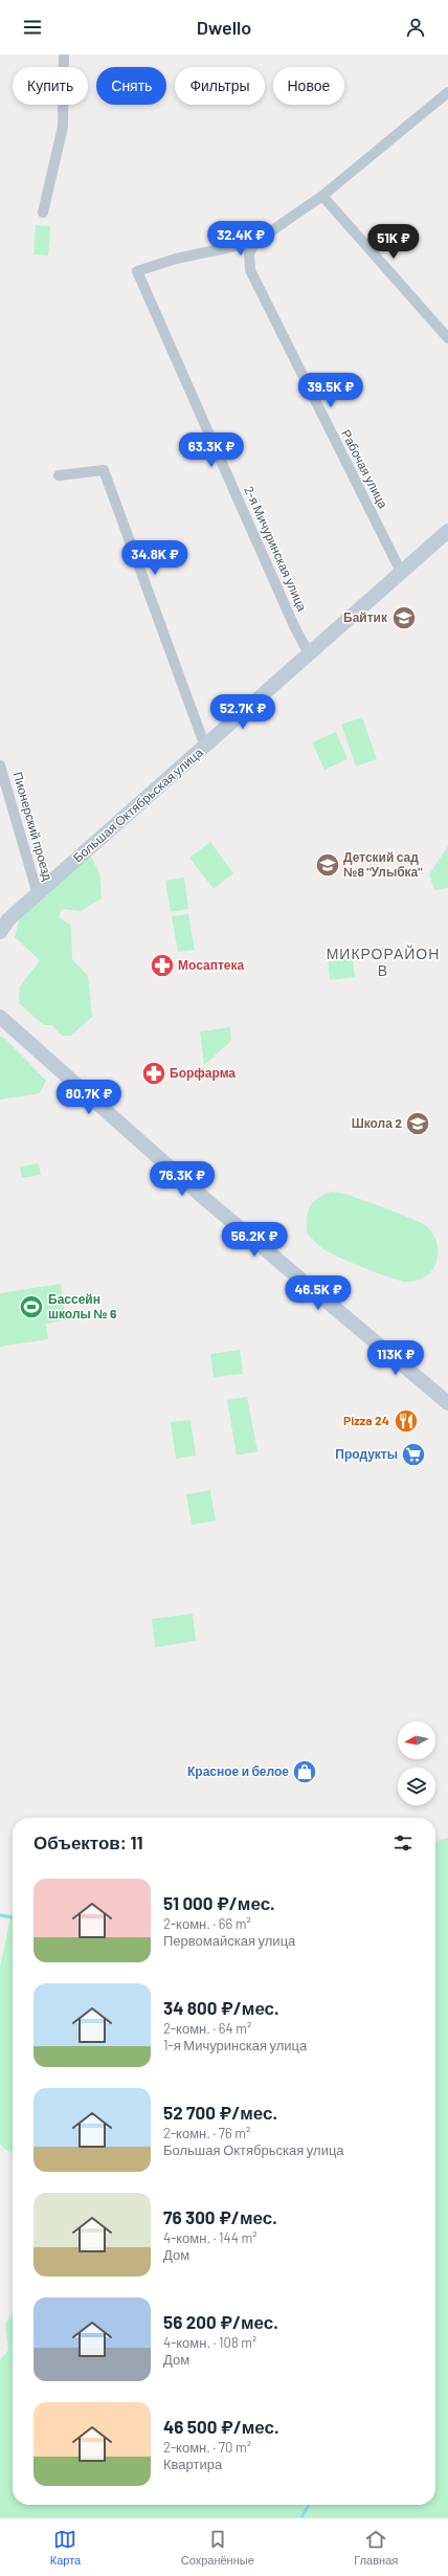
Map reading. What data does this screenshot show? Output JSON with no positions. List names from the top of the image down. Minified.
{"streets":{"main road":["Большая Октябрьская улица"],"street":["Рабочая улица","2-я Мичуринская улица","Пионерский проезд"]},"crossings":[["Рабочая улица","2-я Мичуринская улица"],["Рабочая улица","Большая Октябрьская улица"],["2-я Мичуринская улица","Большая Октябрьская улица"],["Большая Октябрьская улица","Пионерский проезд"]],"districts":["МИКРОРАЙОН В"],"places":{"school or university":["Байтик","Детский сад №8 \"Улыбка\"","Школа 2"],"pharmacy":["Мосаптека","Борфарма"],"sports":["Бассейн школы № 6"],"restaurant":["Pizza 24"],"supermarket":["Продукты"],"shop":["Красное и белое"]},"north":"left","page":{"header":"Dwello","chip":["Купить","Снять","Фильтры","Новое"],"price":["32.4K ₽","51K ₽","39.5K ₽","63.3K ₽","34.8K ₽","52.7K ₽","80.7K ₽","76.3K ₽","56.2K ₽","46.5K ₽","113K ₽"],"heading":"Объектов: 11","list":[{"name":"51 000 ₽/мес.","note":"2-комн. · 66 m² · Первомайская улица"},{"name":"34 800 ₽/мес.","note":"2-комн. · 64 m² · 1-я Мичуринская улица"},{"name":"52 700 ₽/мес.","note":"2-комн. · 76 m² · Большая Октябрьская улица"},{"name":"76 300 ₽/мес.","note":"4-комн. · 144 m² · Дом"},{"name":"56 200 ₽/мес.","note":"4-комн. · 108 m² · Дом"},{"name":"46 500 ₽/мес.","note":"2-комн. · 70 m² · Квартира"}],"tabs":["Карта","Сохранённые","Главная"]}}
